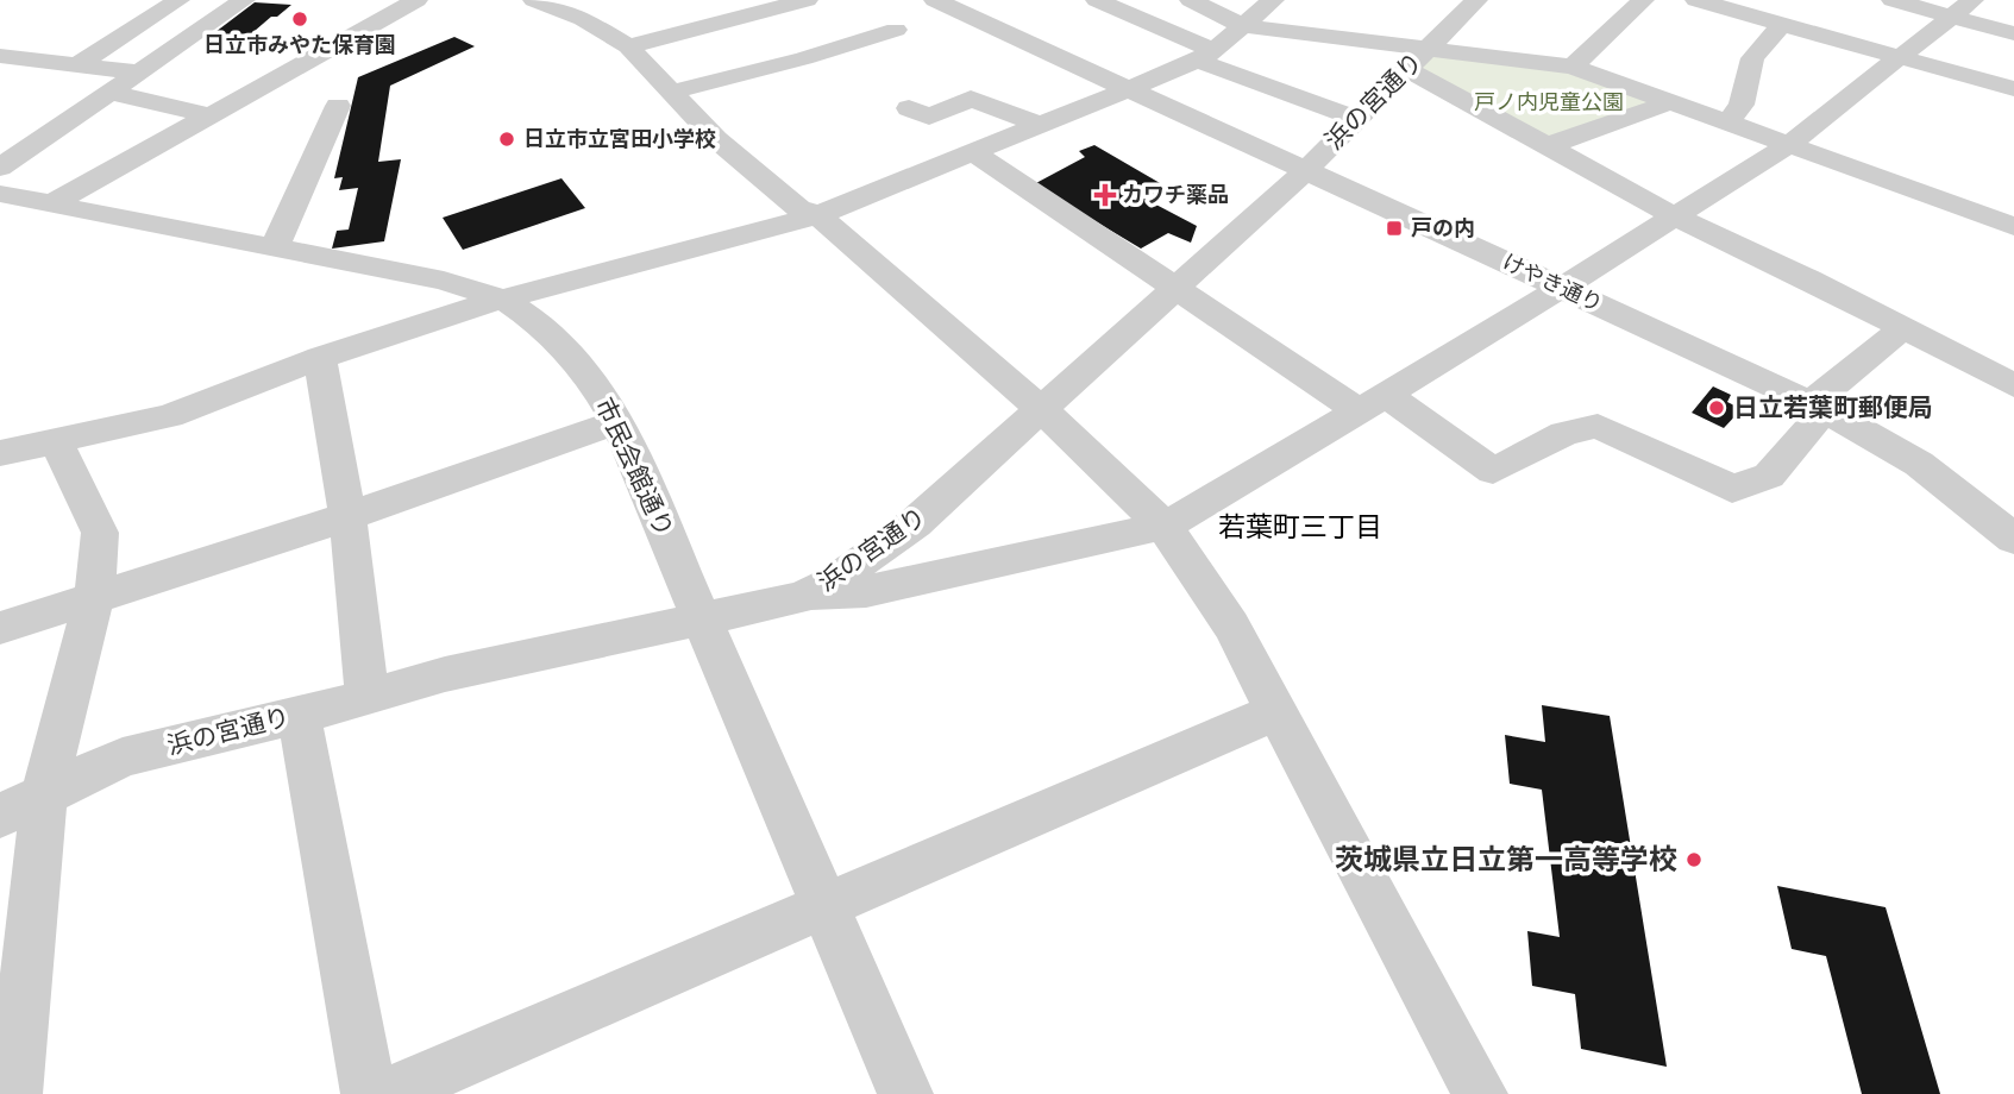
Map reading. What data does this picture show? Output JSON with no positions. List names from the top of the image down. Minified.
{"streets":{"street":["浜の宮通り","けやき通り","市民会館通り"]},"crossings":[["浜の宮通り","けやき通り"],["浜の宮通り","市民会館通り"]],"districts":["若葉町三丁目"],"parks":["戸ノ内児童公園"],"places":{"other":["日立市みやた保育園","日立市立宮田小学校","日立若葉町郵便局","茨城県立日立第一高等学校"],"health":["カワチ薬品"],"transit":["戸の内"]}}
